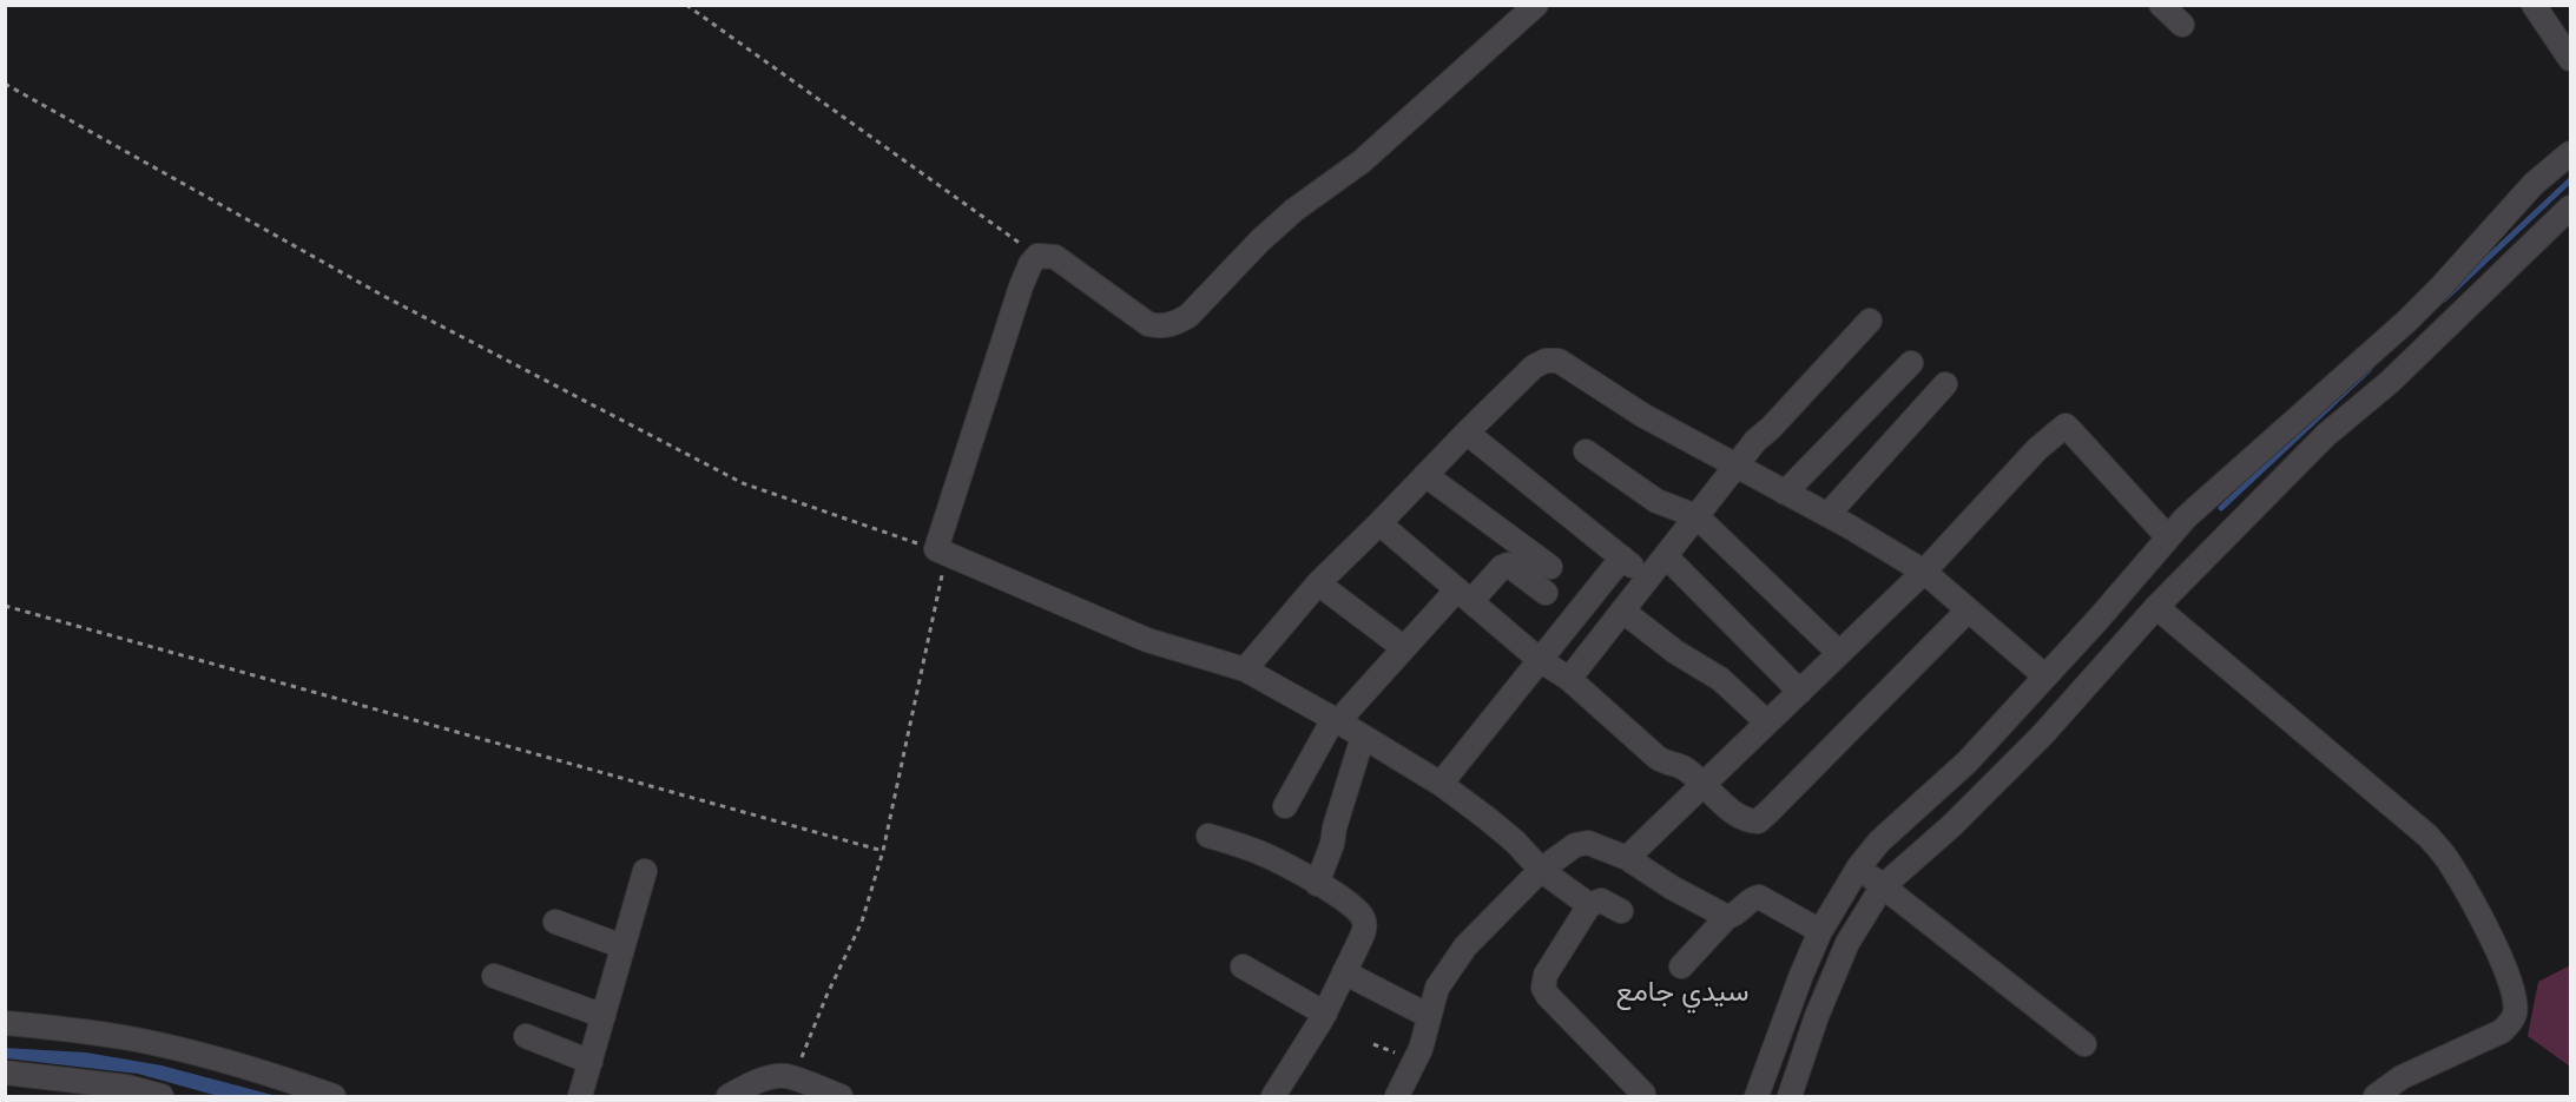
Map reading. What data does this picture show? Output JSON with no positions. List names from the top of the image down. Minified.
{"districts":["سيدي جامع"]}
